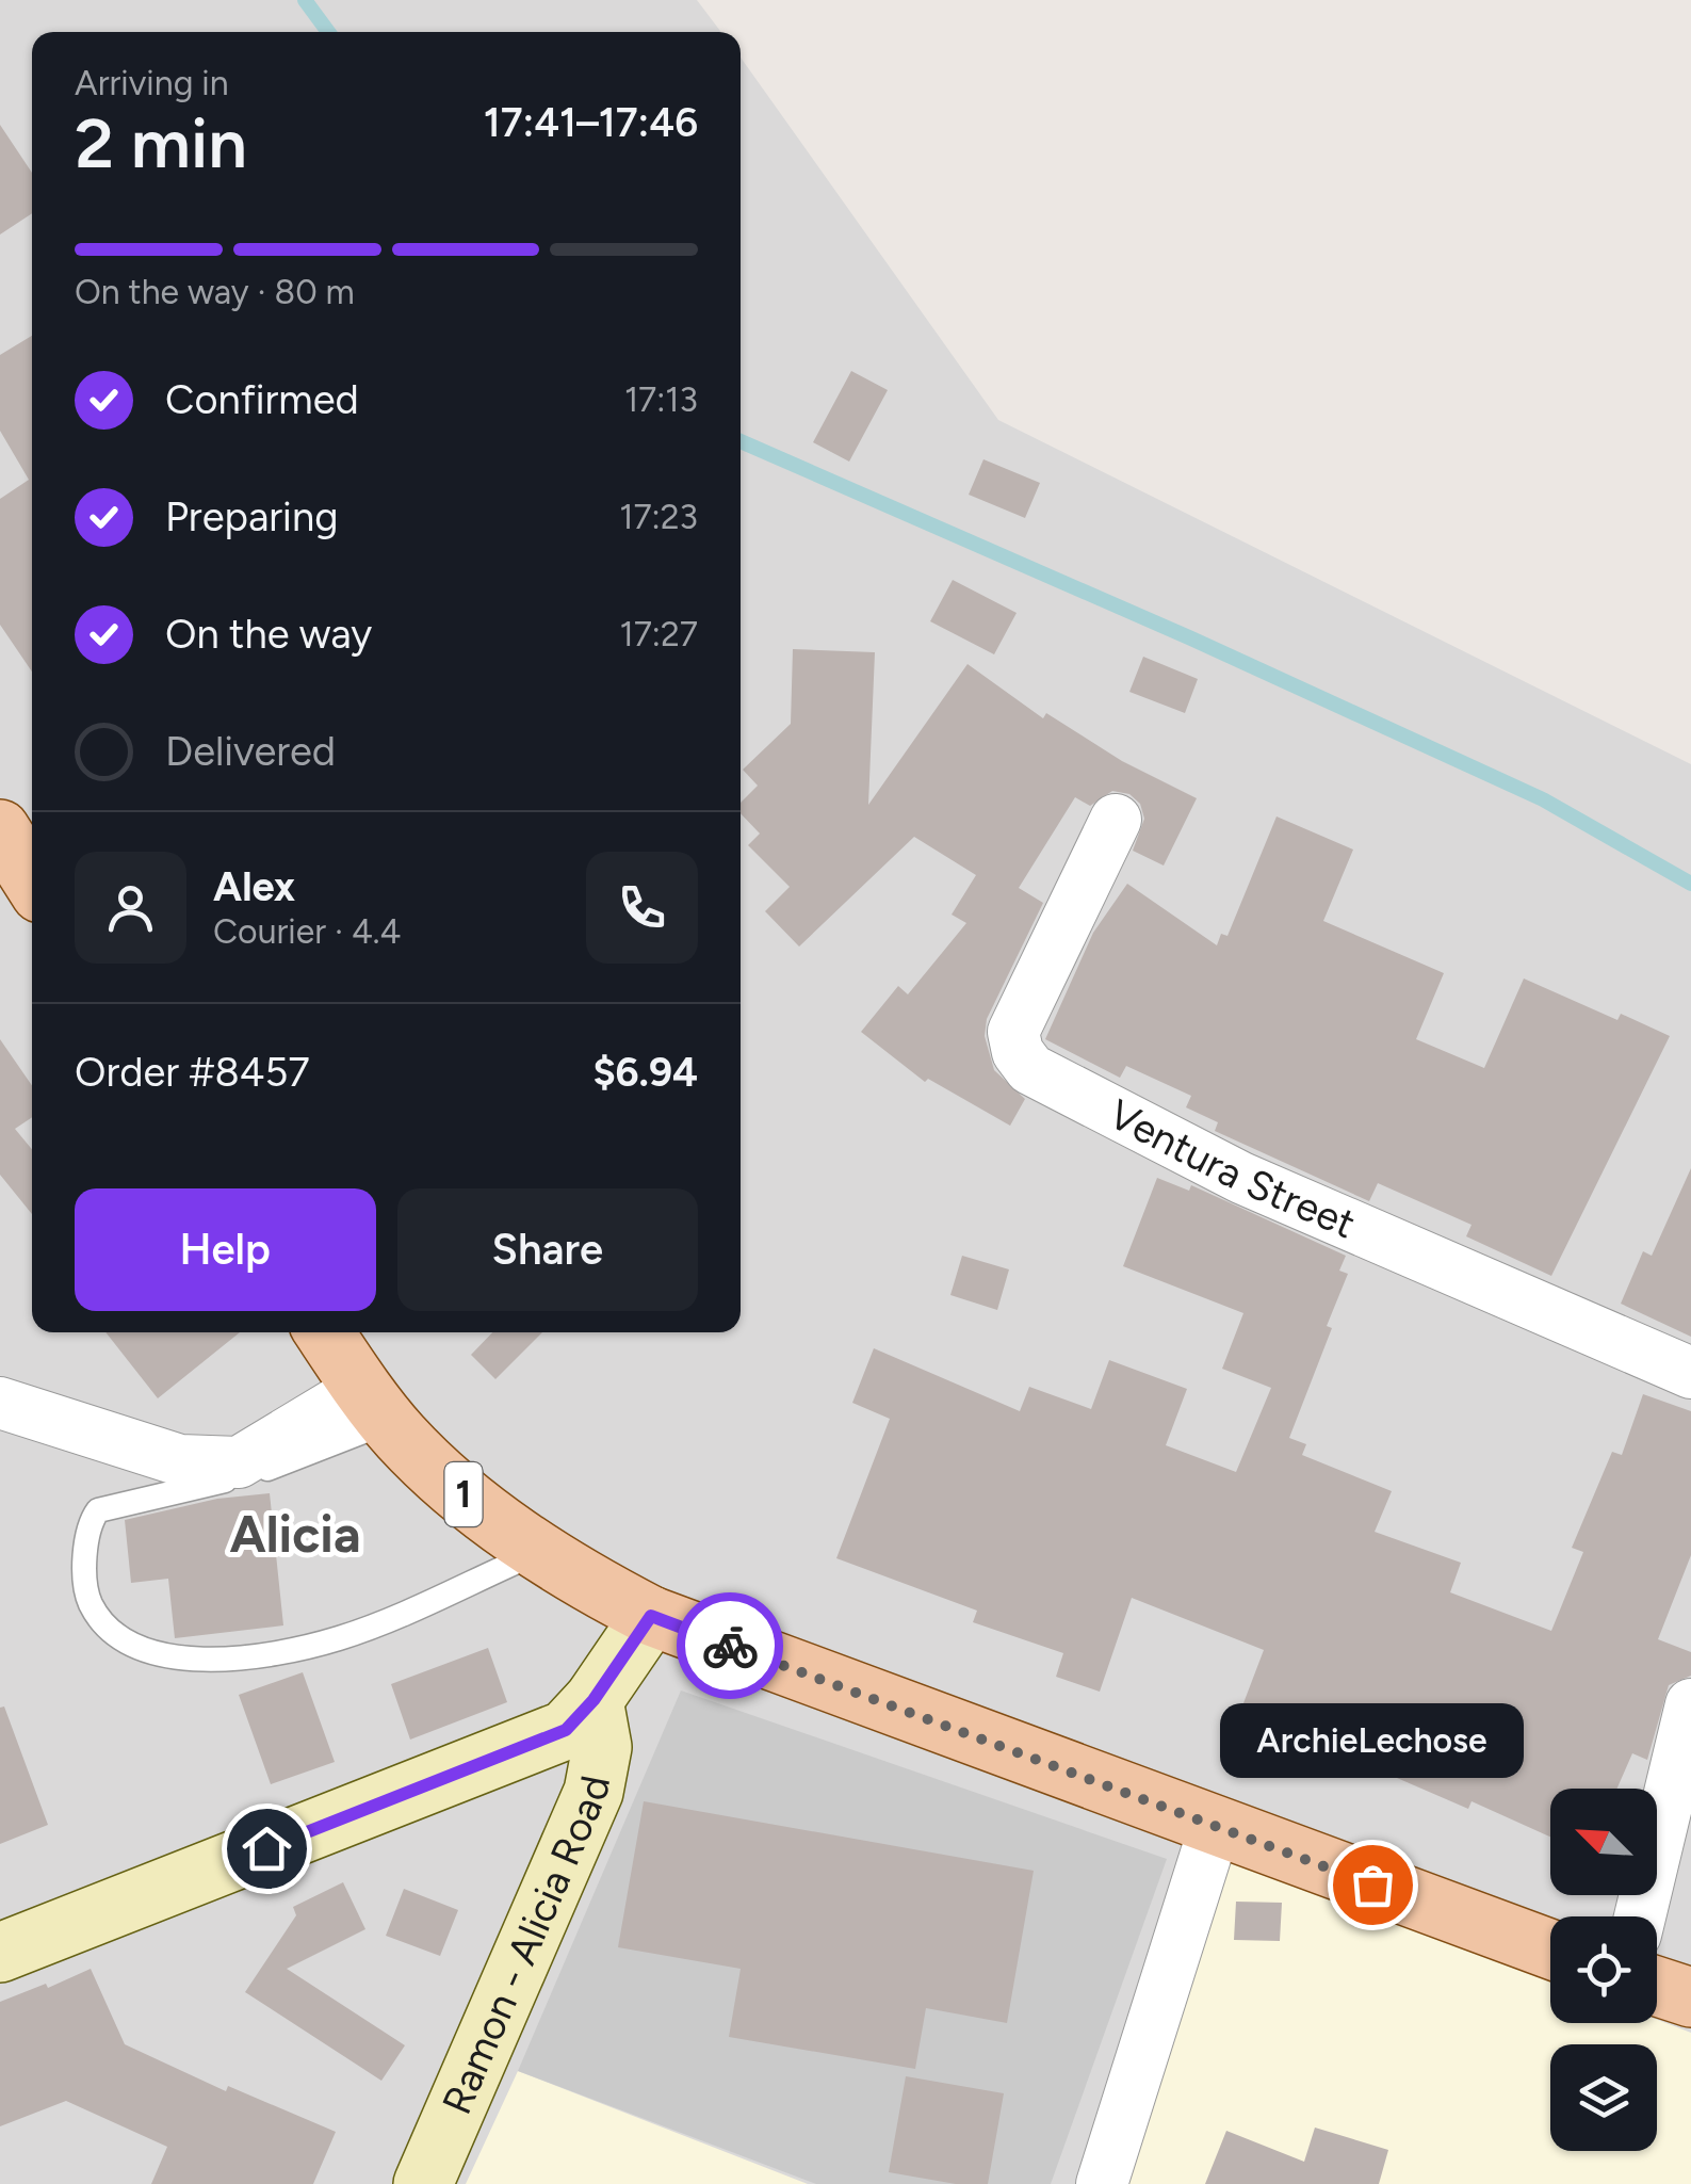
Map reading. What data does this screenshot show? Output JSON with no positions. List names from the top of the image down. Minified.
{"streets":{"main road":["1","Ramon - Alicia Road"],"street":["Ventura Street"]},"districts":["Alicia"],"places":["ArchieLechose"],"north":"top left","page":{"heading":["2 min","Arriving in","17:41–17:46"],"panel":["Alex","Courier · 4.4","Order #8457","$6.94"],"bar":"On the way · 80 m","list":[["Confirmed","17:13"],["Preparing","17:23"],["On the way","17:27"],"Delivered"],"buttons":["Help","Share"],"bubble":"ArchieLechose"}}
